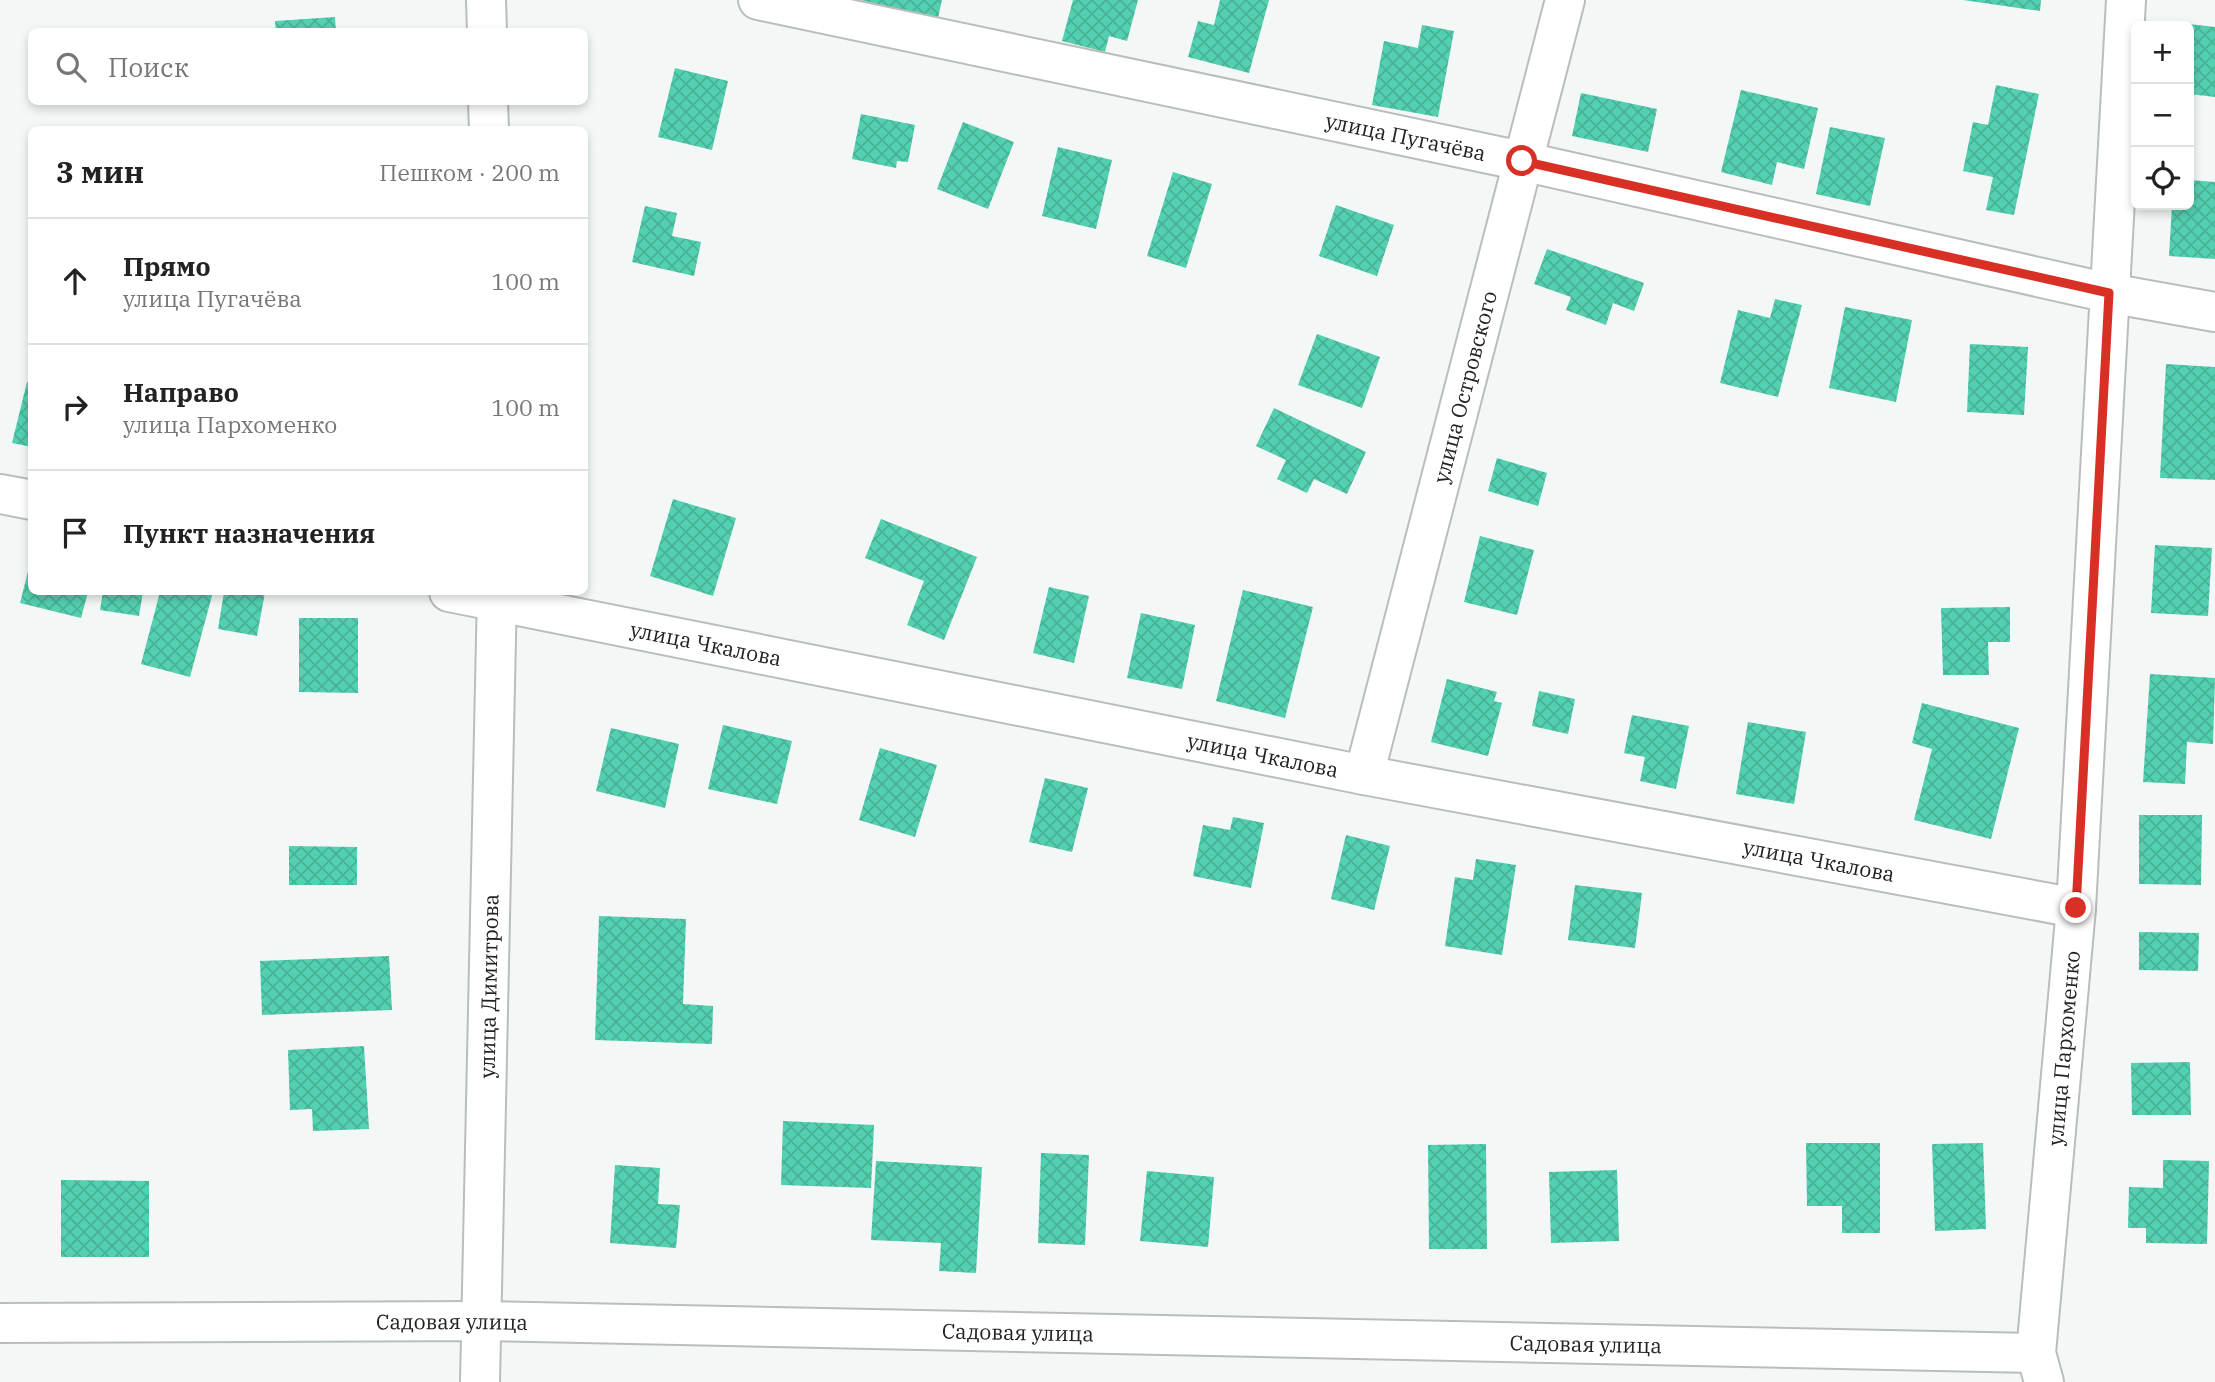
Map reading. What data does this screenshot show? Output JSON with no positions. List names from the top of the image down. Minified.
{"streets":{"street":["улица Пугачёва","улица Островского","улица Чкалова","улица Димитрова","улица Пархоменко","Садовая улица"]},"crossings":[["улица Пугачёва","улица Островского"],["улица Пугачёва","улица Пархоменко"],["улица Островского","улица Чкалова"],["улица Чкалова","улица Димитрова"],["улица Чкалова","улица Пархоменко"],["улица Димитрова","Садовая улица"],["улица Пархоменко","Садовая улица"]],"page":{"map_buttons":["+","−"],"search":"Поиск","heading":["3 мин","Пешком · 200 m"],"list":[["Прямо","улица Пугачёва","100 m"],["Направо","улица Пархоменко","100 m"],"Пункт назначения"]}}
